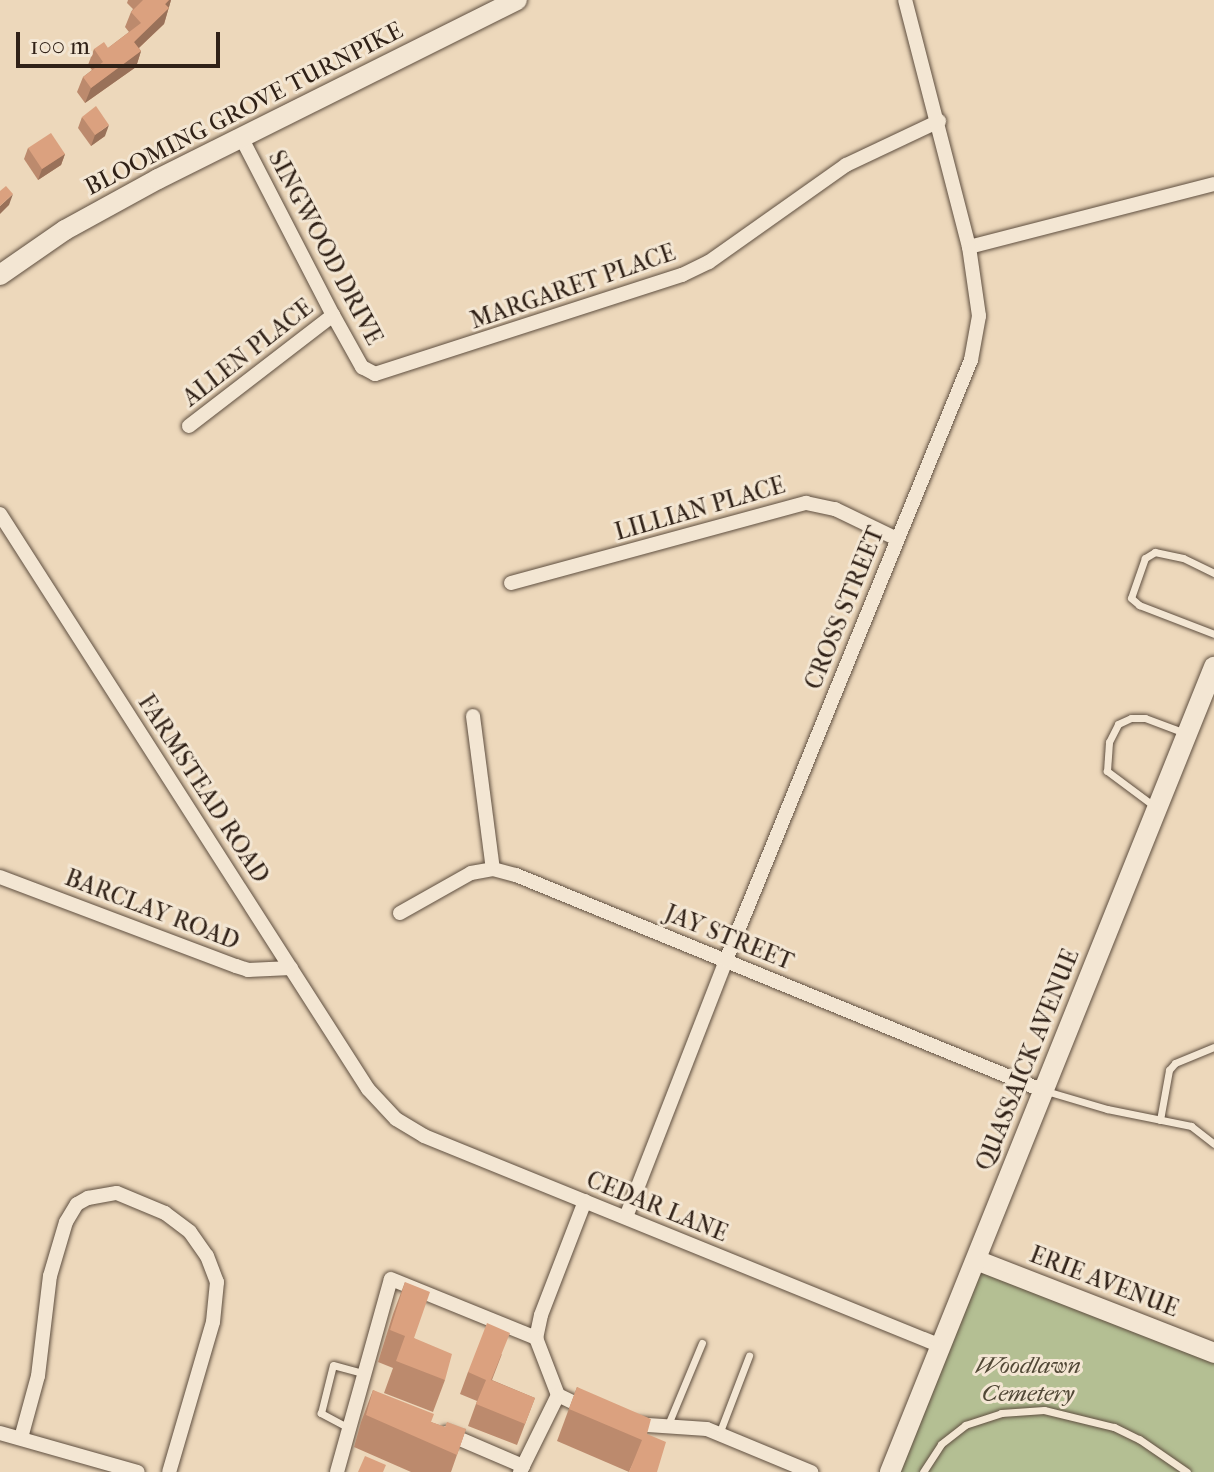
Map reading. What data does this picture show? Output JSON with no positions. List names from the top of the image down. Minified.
{"streets":{"main road":["BLOOMING GROVE TURNPIKE","QUASSAICK AVENUE","ERIE AVENUE"],"street":["SINGWOOD DRIVE","MARGARET PLACE","ALLEN PLACE","LILLIAN PLACE","CROSS STREET","FARMSTEAD ROAD","BARCLAY ROAD","JAY STREET","CEDAR LANE"]},"crossings":[["BLOOMING GROVE TURNPIKE","SINGWOOD DRIVE"],["SINGWOOD DRIVE","MARGARET PLACE"],["SINGWOOD DRIVE","ALLEN PLACE"],["MARGARET PLACE","CROSS STREET"],["LILLIAN PLACE","CROSS STREET"],["CROSS STREET","JAY STREET"],["CROSS STREET","CEDAR LANE"],["FARMSTEAD ROAD","BARCLAY ROAD"],["FARMSTEAD ROAD","CEDAR LANE"],["JAY STREET","QUASSAICK AVENUE"],["QUASSAICK AVENUE","CEDAR LANE"],["QUASSAICK AVENUE","ERIE AVENUE"]],"parks":["Woodlawn Cemetery"],"scale_bar":"100 m"}
